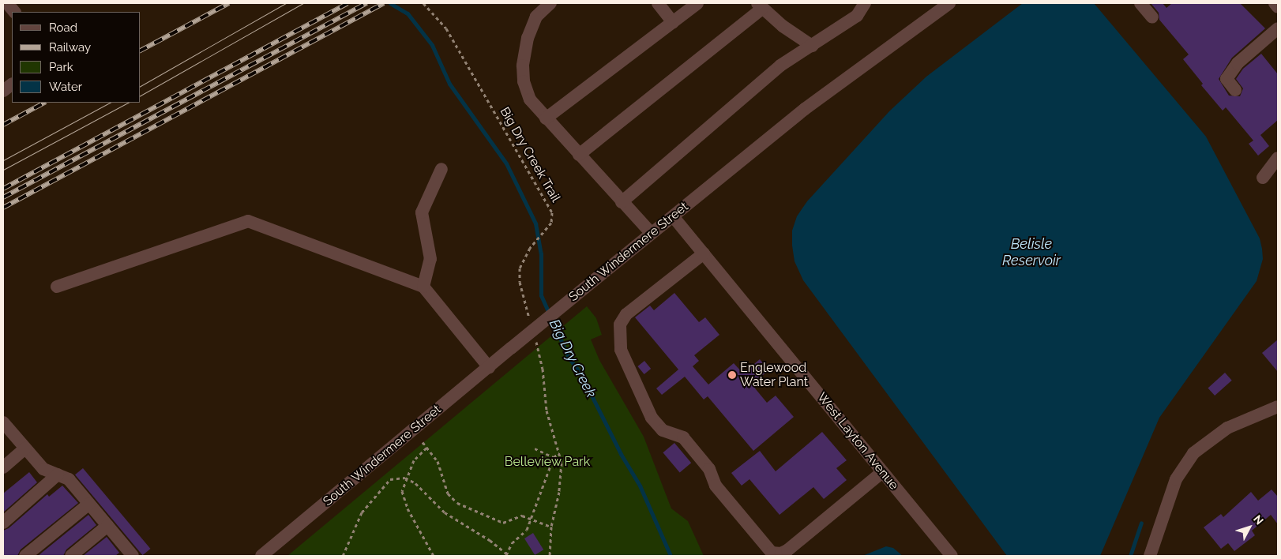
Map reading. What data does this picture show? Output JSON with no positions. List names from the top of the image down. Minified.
{"streets":{"street":["South Windermere Street","West Layton Avenue"],"path":["Big Dry Creek Trail"]},"crossings":[["South Windermere Street","West Layton Avenue"]],"water":["Belisle Reservoir","Big Dry Creek"],"parks":["Belleview Park"],"places":["Englewood Water Plant"],"legend":["Road","Railway","Park","Water"],"north":"top right"}
